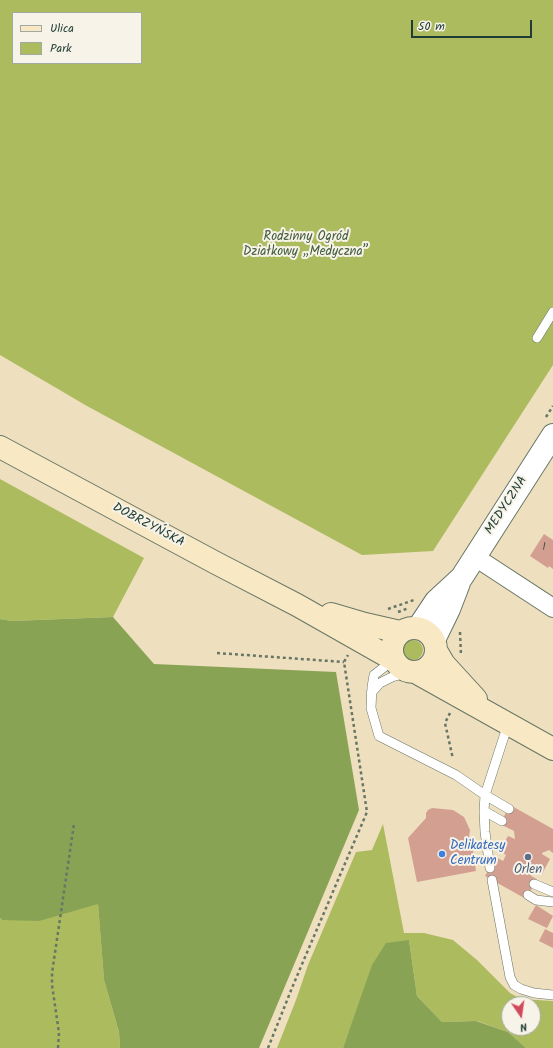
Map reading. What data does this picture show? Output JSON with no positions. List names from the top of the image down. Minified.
{"streets":{"main road":["DOBRZYŃSKA"],"street":["MEDYCZNA"]},"crossings":[["MEDYCZNA","DOBRZYŃSKA"]],"parks":["Rodzinny Ogród Działkowy „Medyczna”"],"places":["Delikatesy Centrum","Orlen"],"house_numbers":["1"],"legend":["Ulica","Park"],"scale_bar":"50 m","north":"bottom"}
